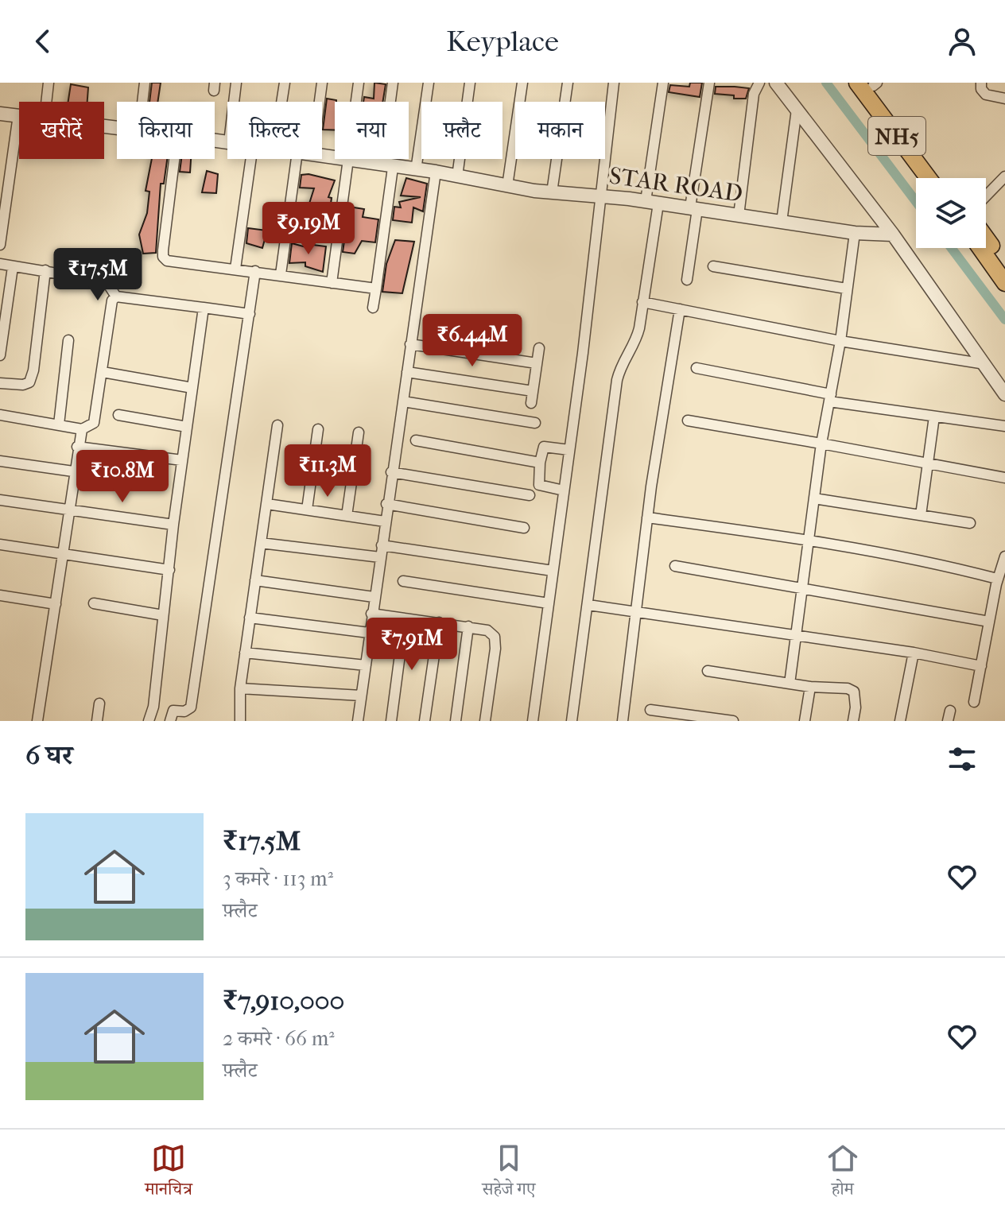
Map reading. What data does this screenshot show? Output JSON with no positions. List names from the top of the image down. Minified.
{"streets":{"highway":["NH5"],"street":["STAR ROAD"]},"page":{"header":"Keyplace","chip":["खरीदें","किराया","फ़िल्टर","नया","फ़्लैट","मकान"],"price":["₹9.19M","₹17.5M","₹6.44M","₹11.3M","₹10.8M","₹7.91M"],"heading":"6 घर","list":[{"name":"₹17.5M","note":"3 कमरे · 113 m² · फ़्लैट"},{"name":"₹7,910,000","note":"2 कमरे · 66 m² · फ़्लैट"}],"tabs":["मानचित्र","सहेजे गए","होम"]}}
